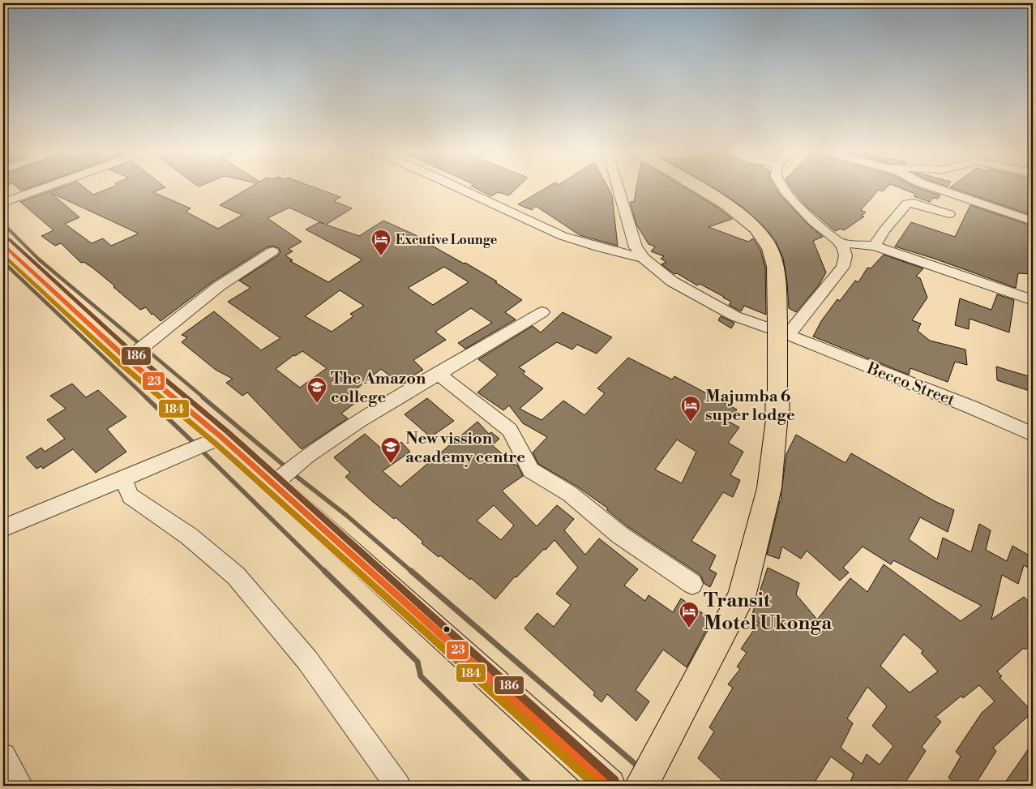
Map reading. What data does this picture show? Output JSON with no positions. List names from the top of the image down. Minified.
{"streets":{"street":["Becco Street"]},"places":{"hotel":["Excutive Lounge","Majumba 6 super lodge","Transit Motel Ukonga"],"school or university":["The Amazon college","New vission academy centre"]},"lines":["transit line 186","transit line 23","transit line 184"]}
